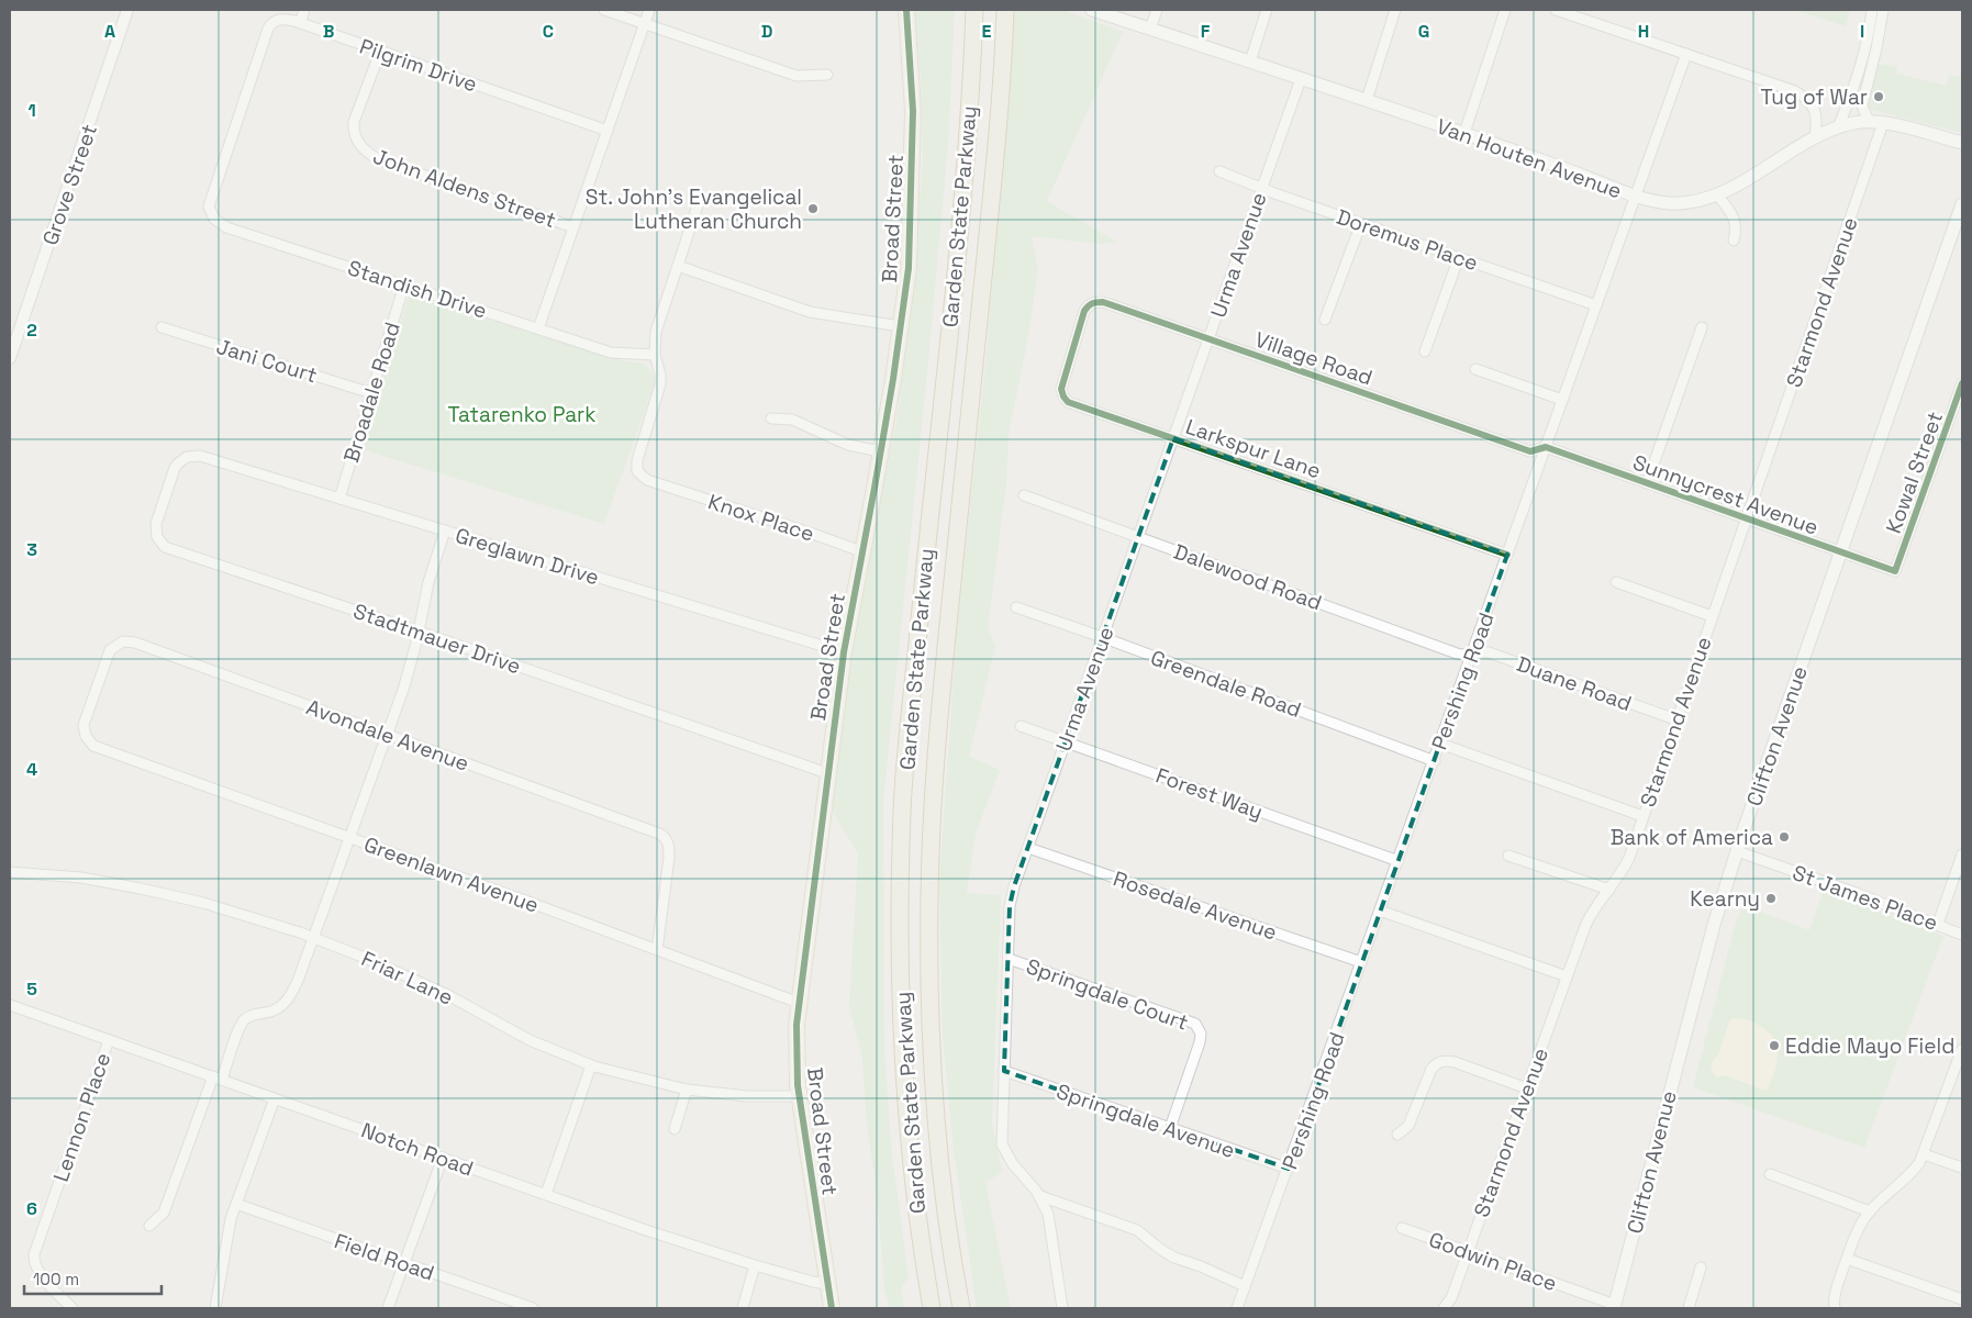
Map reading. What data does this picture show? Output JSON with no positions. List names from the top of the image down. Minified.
{"streets":{"highway":["Garden State Parkway"],"main road":["Van Houten Avenue","Broad Street","Clifton Avenue"],"street":["Pilgrim Drive","Grove Street","John Aldens Street","Doremus Place","Urma Avenue","Standish Drive","Starmond Avenue","Village Road","Jani Court","Broadale Road","Larkspur Lane","Kowal Street","Sunnycrest Avenue","Knox Place","Greglawn Drive","Dalewood Road","Stadtmauer Drive","Pershing Road","Greendale Road","Duane Road","Avondale Avenue","Forest Way","Greenlawn Avenue","St James Place","Rosedale Avenue","Friar Lane","Springdale Court","Lennon Place","Springdale Avenue","Notch Road","Field Road","Godwin Place"]},"crossings":[["Pilgrim Drive","John Aldens Street"],["Pilgrim Drive","Standish Drive"],["Van Houten Avenue","Urma Avenue"],["Van Houten Avenue","Starmond Avenue"],["Van Houten Avenue","Pershing Road"],["Broad Street","Knox Place"],["Broad Street","Greglawn Drive"],["Broad Street","Stadtmauer Drive"],["Broad Street","Greenlawn Avenue"],["Broad Street","Friar Lane"],["Broad Street","Notch Road"],["Doremus Place","Urma Avenue"],["Doremus Place","Pershing Road"],["Urma Avenue","Village Road"],["Urma Avenue","Larkspur Lane"],["Urma Avenue","Dalewood Road"],["Urma Avenue","Greendale Road"],["Urma Avenue","Forest Way"],["Urma Avenue","Rosedale Avenue"],["Urma Avenue","Springdale Court"],["Urma Avenue","Springdale Avenue"],["Standish Drive","Broadale Road"],["Standish Drive","Knox Place"],["Starmond Avenue","Sunnycrest Avenue"],["Starmond Avenue","Duane Road"],["Starmond Avenue","Godwin Place"],["Village Road","Larkspur Lane"],["Village Road","Sunnycrest Avenue"],["Village Road","Pershing Road"],["Jani Court","Broadale Road"],["Broadale Road","Greglawn Drive"],["Larkspur Lane","Pershing Road"],["Kowal Street","Sunnycrest Avenue"],["Sunnycrest Avenue","Pershing Road"],["Sunnycrest Avenue","Clifton Avenue"],["Greglawn Drive","Stadtmauer Drive"],["Dalewood Road","Pershing Road"],["Dalewood Road","Duane Road"],["Pershing Road","Greendale Road"],["Pershing Road","Duane Road"],["Pershing Road","Forest Way"],["Pershing Road","Rosedale Avenue"],["Pershing Road","Springdale Avenue"],["Avondale Avenue","Greenlawn Avenue"],["Clifton Avenue","St James Place"],["Clifton Avenue","Godwin Place"],["Springdale Court","Springdale Avenue"],["Lennon Place","Notch Road"]],"parks":["Tatarenko Park"],"places":["Tug of War","St. John's Evangelical Lutheran Church","Bank of America","Kearny","Eddie Mayo Field"],"scale_bar":"100 m","grid":{"columns":["A","B","C","D","E","F","G","H","I"],"rows":["1","2","3","4","5","6"]}}
